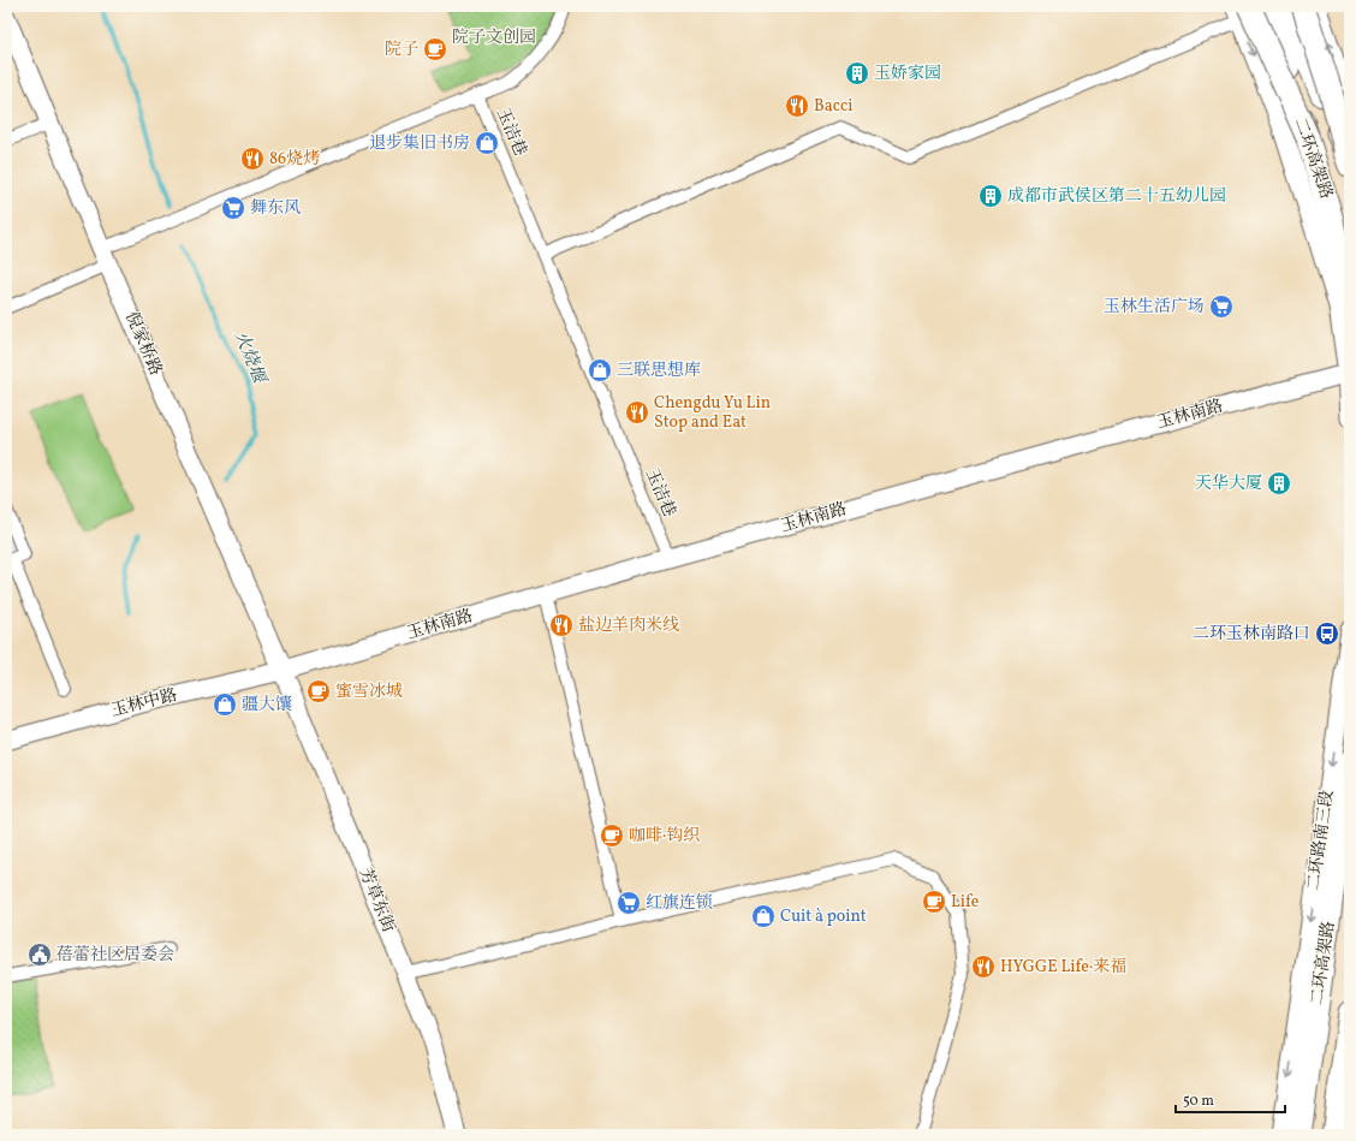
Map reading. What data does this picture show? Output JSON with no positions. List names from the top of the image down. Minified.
{"streets":{"highway":["二环高架路"],"main road":["倪家桥路","玉林南路","玉林中路","二环路南三段","芳草东街"],"street":["玉洁巷"]},"crossings":[["玉洁巷","倪家桥路"],["玉洁巷","玉林南路"],["倪家桥路","玉林南路"],["倪家桥路","玉林中路"],["倪家桥路","芳草东街"],["玉林南路","玉林中路"],["玉林南路","芳草东街"],["玉林中路","芳草东街"]],"one_way":["二环路南三段"],"water":["火烧堰"],"parks":["院子文创园"],"places":{"cafe":["院子","蜜雪冰城","咖啡·钩织","Life"],"building":["玉娇家园","成都市武侯区第二十五幼儿园","天华大厦"],"restaurant":["Bacci","86烧烤","Chengdu Yu Lin Stop and Eat","盐边羊肉米线","HYGGE Life·来福"],"shop":["退步集旧书房","三联思想库","疆大馕","Cuit à point"],"supermarket":["舞东风","玉林生活广场","红旗连锁"],"bus stop":["二环玉林南路口"],"public building":["蓓蕾社区居委会"]},"scale_bar":"50 m"}
